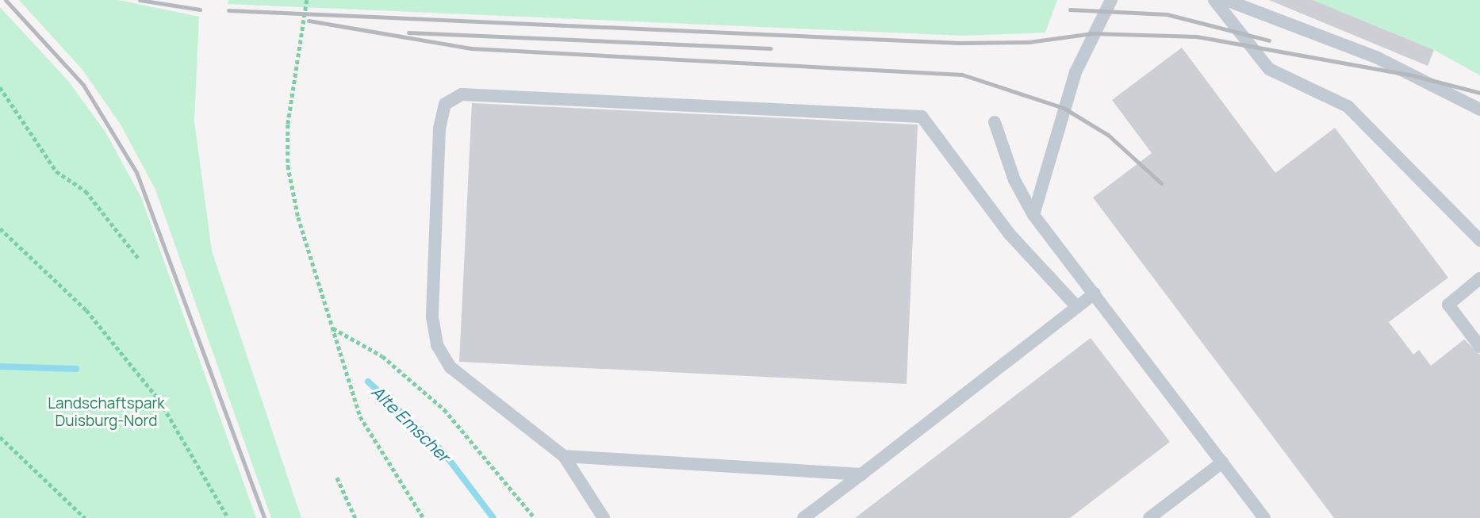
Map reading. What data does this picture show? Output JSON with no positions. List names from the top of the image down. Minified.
{"water":["Alte Emscher"],"parks":["Landschaftspark Duisburg-Nord"]}
